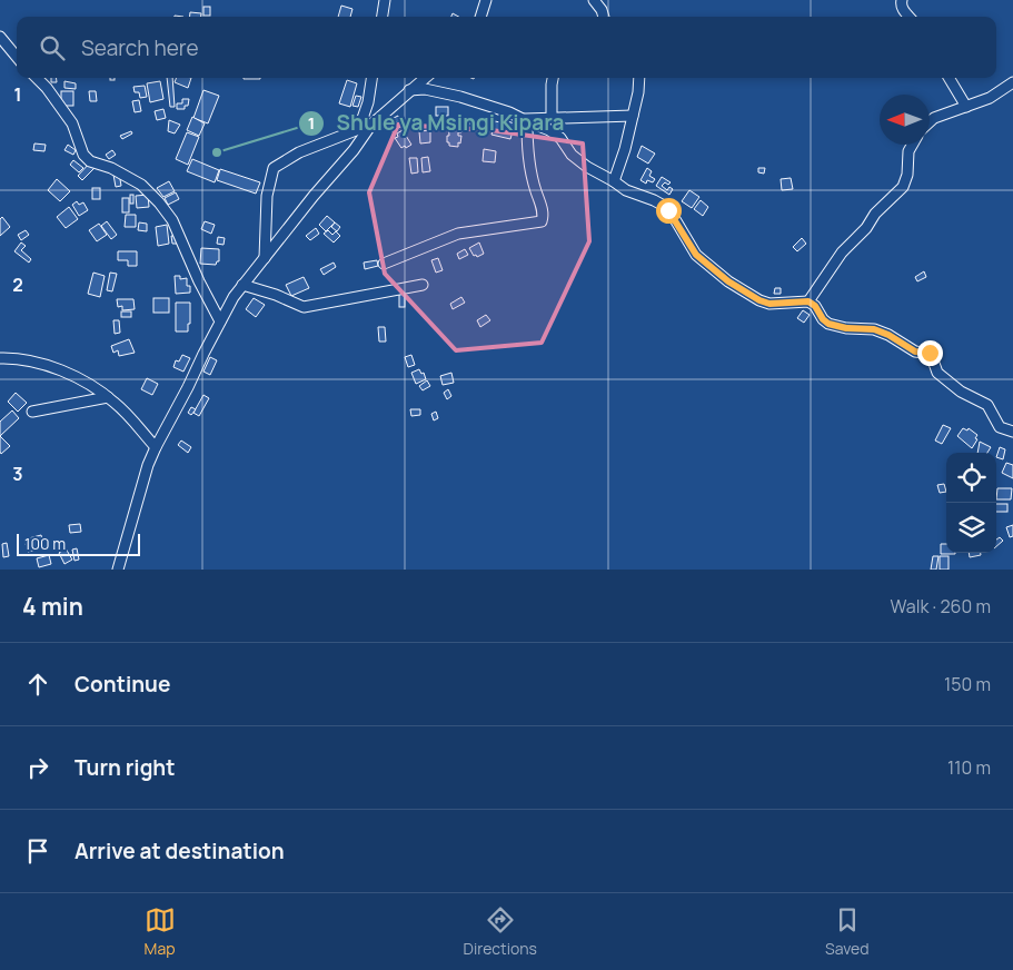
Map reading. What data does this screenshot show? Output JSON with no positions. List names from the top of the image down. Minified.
{"places":["Shule ya Msingi Kipara"],"scale_bar":"100 m","north":"left","page":{"search":"Search here","scale":"100 m","heading":["4 min","Walk · 260 m"],"list":[["Continue","150 m"],["Turn right","110 m"],"Arrive at destination"],"nav":["Map","Directions","Saved"]},"grid":{"rows":["1","2","3"]}}
